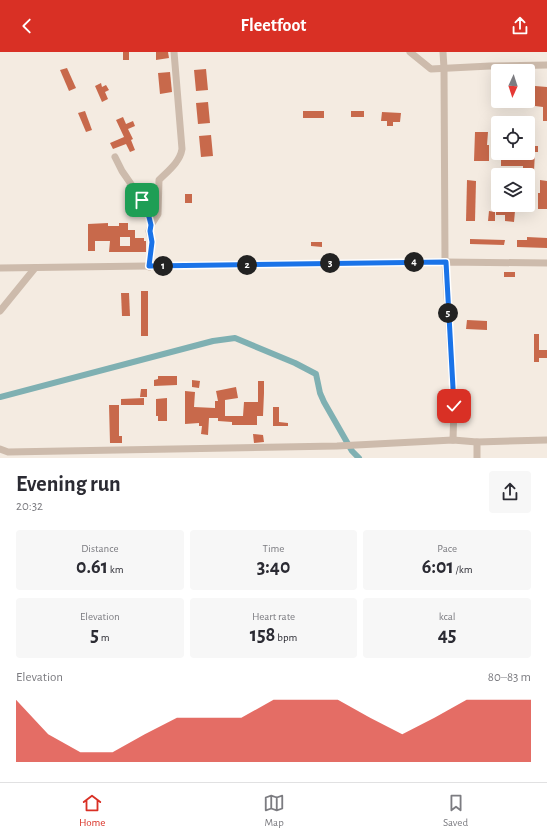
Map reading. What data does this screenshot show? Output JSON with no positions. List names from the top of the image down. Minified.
{"north":"bottom","page":{"header":"Fleetfoot","pins":["4","3","2","1","5"],"heading":["Evening run","20:32"],"stats":[["Distance","0.61 km"],["Time","3:40"],["Pace","6:01 /km"],["Elevation","5 m"],["Heart rate","158 bpm"],["kcal","45"]],"chart":["Elevation","80–83 m"],"tabs":["Home","Map","Saved"]}}
